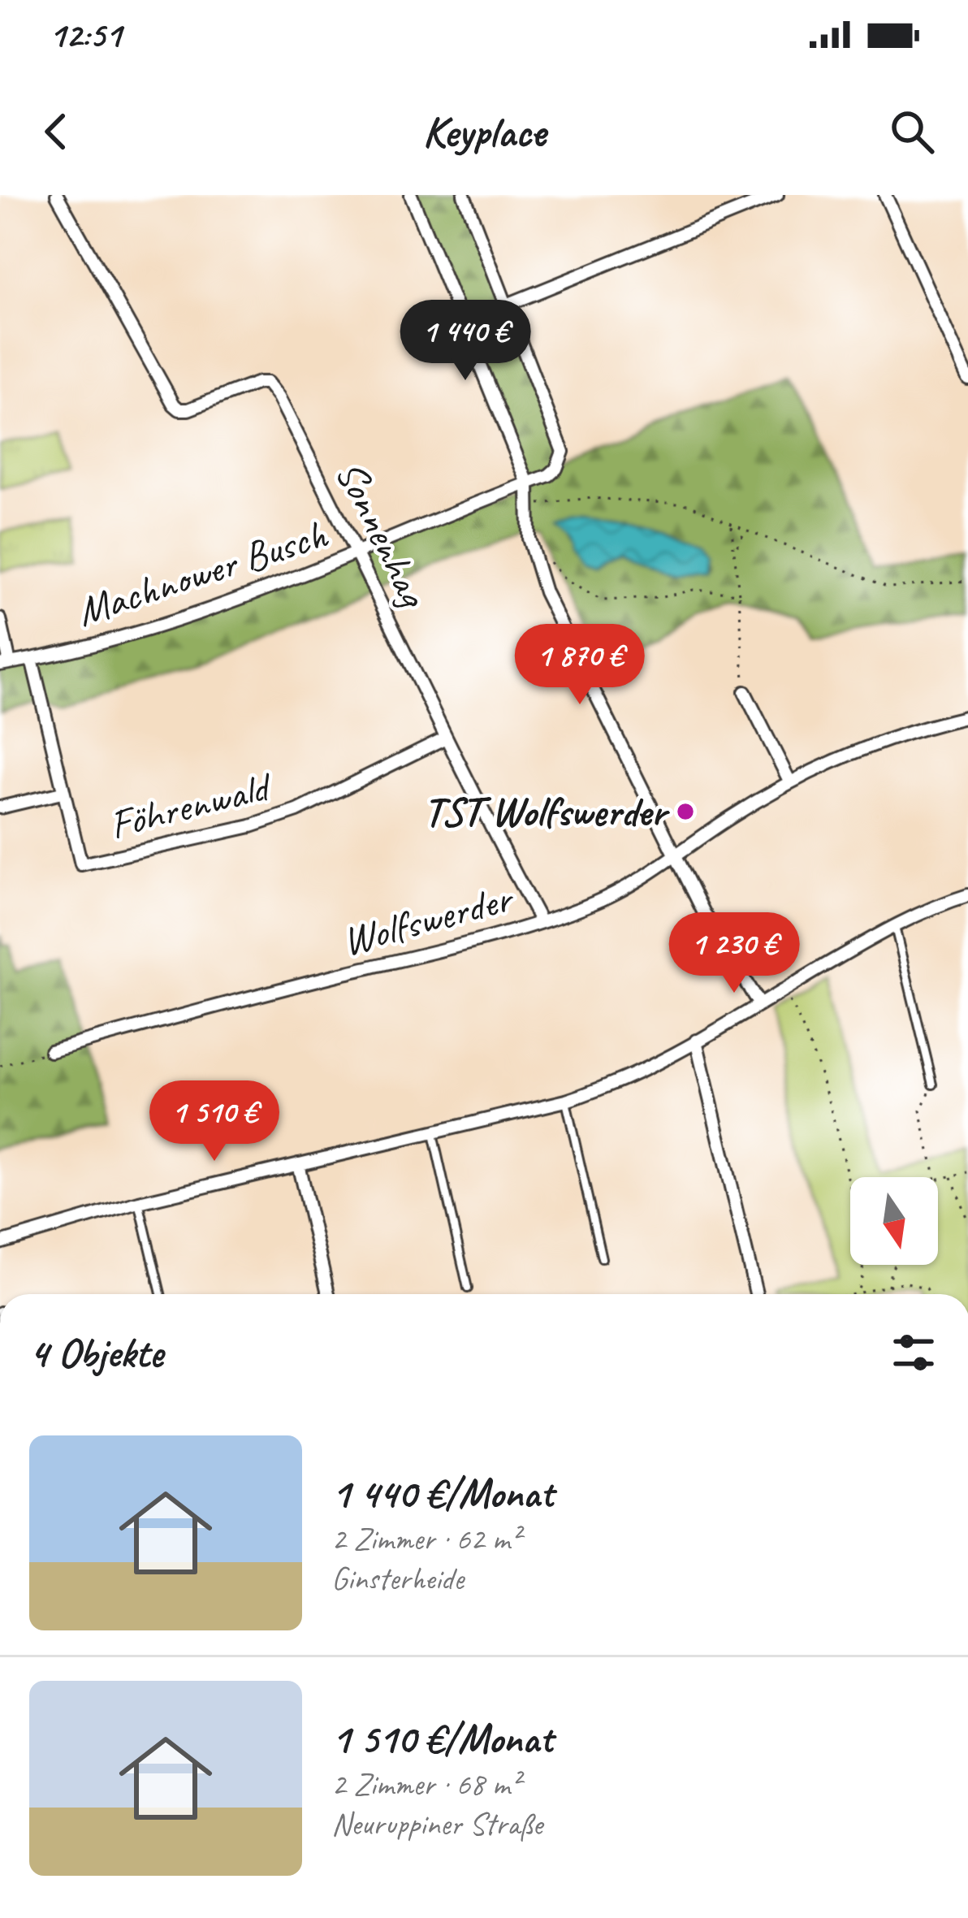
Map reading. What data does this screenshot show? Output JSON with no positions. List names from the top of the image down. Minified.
{"streets":{"street":["Sonnenhag","Machnower Busch","Föhrenwald","Wolfswerder"]},"crossings":[["Sonnenhag","Machnower Busch"],["Sonnenhag","Föhrenwald"],["Sonnenhag","Wolfswerder"],["Machnower Busch","Föhrenwald"]],"places":["TST Wolfswerder"],"north":"bottom","page":{"status":"12:51","header":"Keyplace","price":["1 440 €","1 870 €","1 230 €","1 510 €"],"heading":"4 Objekte","list":[{"name":"1 440 €/Monat","note":"2 Zimmer · 62 m² · Ginsterheide"},{"name":"1 510 €/Monat","note":"2 Zimmer · 68 m² · Neuruppiner Straße"}]}}
